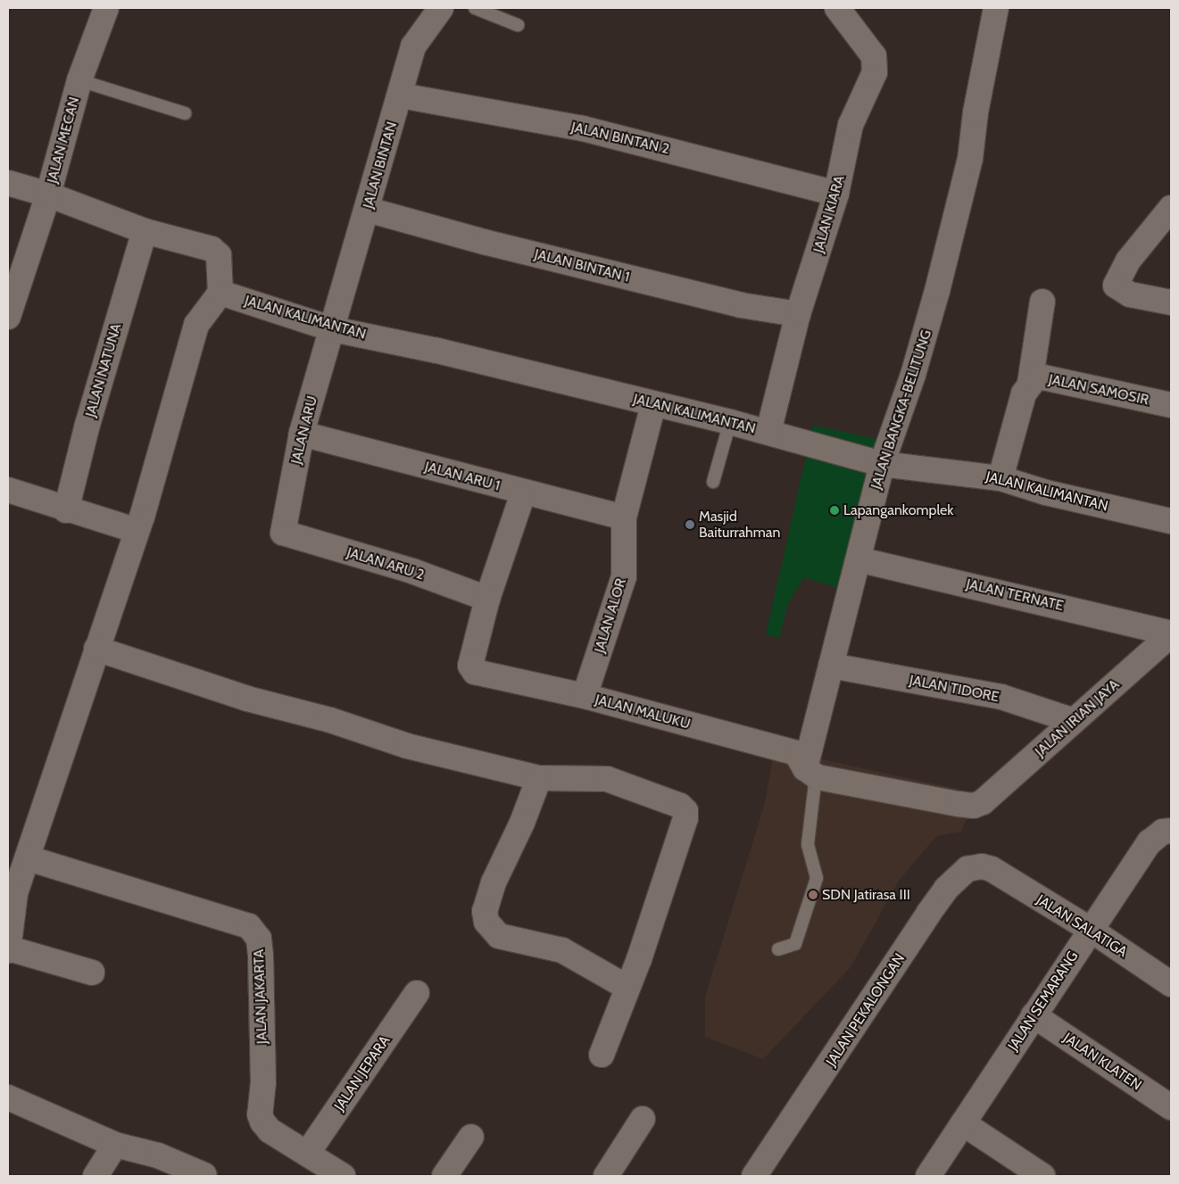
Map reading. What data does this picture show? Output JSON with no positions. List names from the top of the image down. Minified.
{"streets":{"street":["JALAN BINTAN 2","JALAN MECAN","JALAN BINTAN","JALAN KIARA","JALAN BINTAN 1","JALAN KALIMANTAN","JALAN NATUNA","JALAN SAMOSIR","JALAN BANGKA-BELITUNG","JALAN ARU","JALAN ARU 1","JALAN ARU 2","JALAN TERNATE","JALAN ALOR","JALAN TIDORE","JALAN MALUKU","JALAN IRIAN JAYA","JALAN SALATIGA","JALAN JAKARTA","JALAN SEMARANG","JALAN PEKALONGAN","JALAN KLATEN","JALAN JEPARA"]},"crossings":[["JALAN BINTAN 2","JALAN BINTAN"],["JALAN BINTAN 2","JALAN KIARA"],["JALAN BINTAN","JALAN BINTAN 1"],["JALAN BINTAN","JALAN KALIMANTAN"],["JALAN BINTAN","JALAN ARU"],["JALAN KIARA","JALAN BINTAN 1"],["JALAN KIARA","JALAN KALIMANTAN"],["JALAN KALIMANTAN","JALAN SAMOSIR"],["JALAN KALIMANTAN","JALAN BANGKA-BELITUNG"],["JALAN KALIMANTAN","JALAN ARU"],["JALAN KALIMANTAN","JALAN ALOR"],["JALAN BANGKA-BELITUNG","JALAN TERNATE"],["JALAN BANGKA-BELITUNG","JALAN TIDORE"],["JALAN BANGKA-BELITUNG","JALAN MALUKU"],["JALAN ARU","JALAN ARU 1"],["JALAN ARU","JALAN ARU 2"],["JALAN ARU 1","JALAN ALOR"],["JALAN ARU 1","JALAN MALUKU"],["JALAN ARU 2","JALAN MALUKU"],["JALAN TERNATE","JALAN IRIAN JAYA"],["JALAN ALOR","JALAN MALUKU"],["JALAN TIDORE","JALAN IRIAN JAYA"],["JALAN MALUKU","JALAN IRIAN JAYA"],["JALAN SALATIGA","JALAN SEMARANG"],["JALAN SALATIGA","JALAN PEKALONGAN"],["JALAN JAKARTA","JALAN JEPARA"],["JALAN SEMARANG","JALAN KLATEN"]],"places":["Lapangankomplek","Masjid Baiturrahman","SDN Jatirasa III"]}
